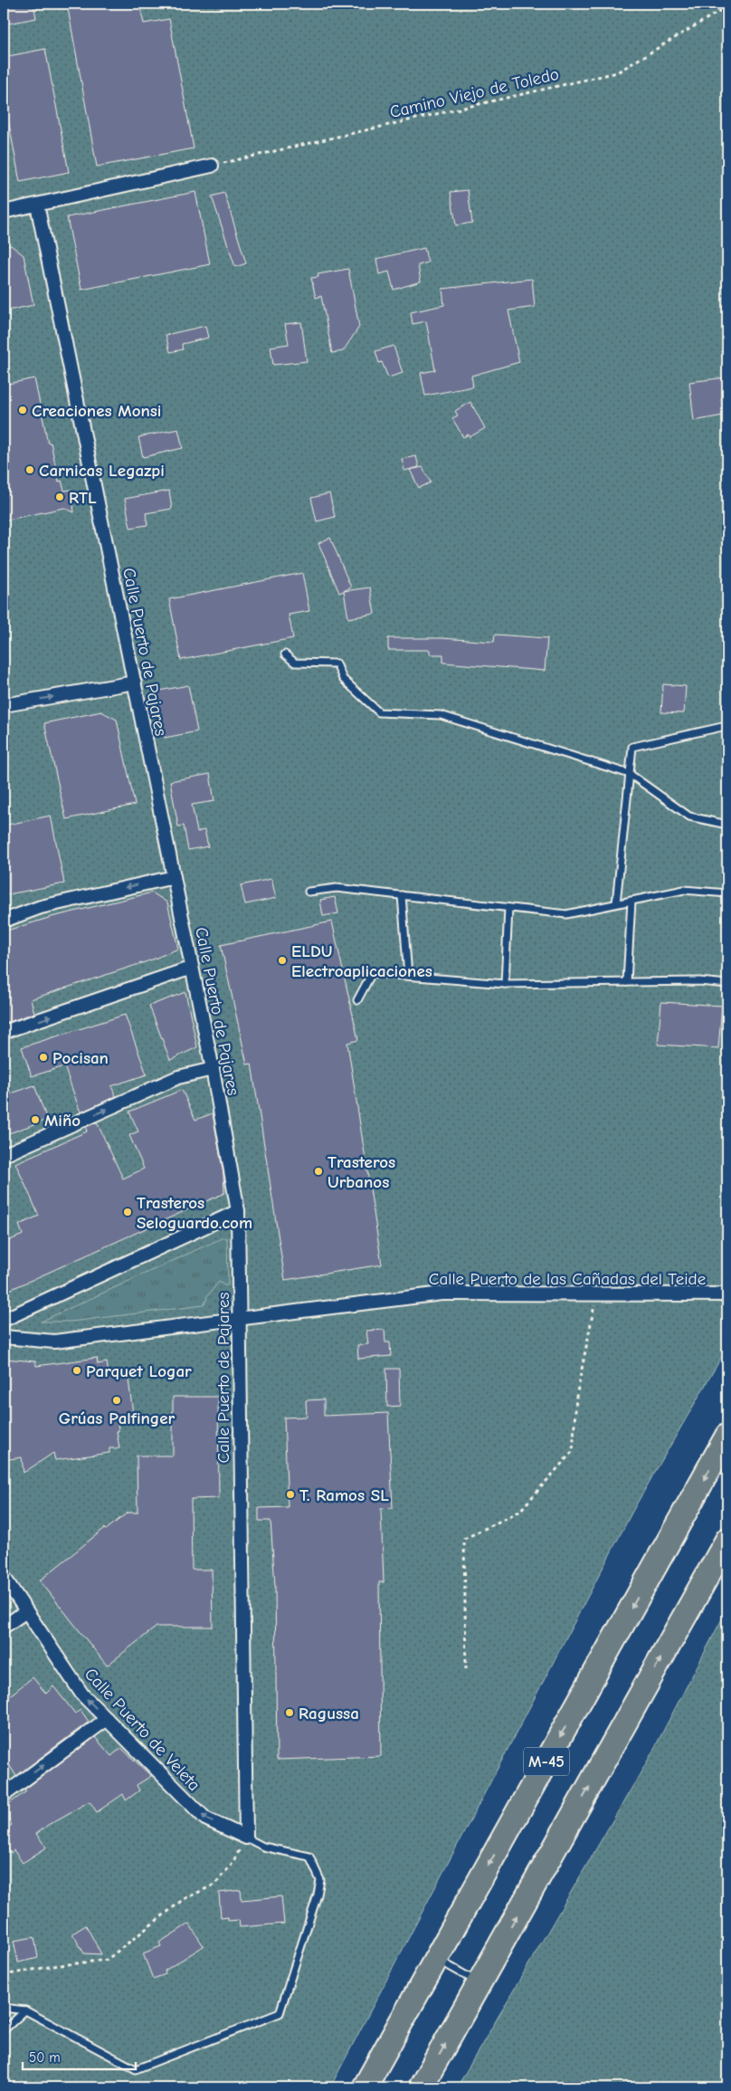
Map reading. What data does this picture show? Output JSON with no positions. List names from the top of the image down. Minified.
{"streets":{"highway":["M-45"],"street":["Calle Puerto de Pajares","Calle Puerto de las Cañadas del Teide","Calle Puerto de Veleta"],"path":["Camino Viejo de Toledo"]},"crossings":[["Calle Puerto de Pajares","Calle Puerto de las Cañadas del Teide"],["Calle Puerto de Pajares","Calle Puerto de Veleta"]],"one_way":["Calle Puerto de Veleta"],"places":["Creaciones Monsi","Carnicas Legazpi","RTL","ELDU Electroaplicaciones","Pocisan","Miño","Trasteros Urbanos","Trasteros Seloguardo.com","Parquet Logar","Grúas Palfinger","T. Ramos SL","Ragussa"],"scale_bar":"50 m"}
